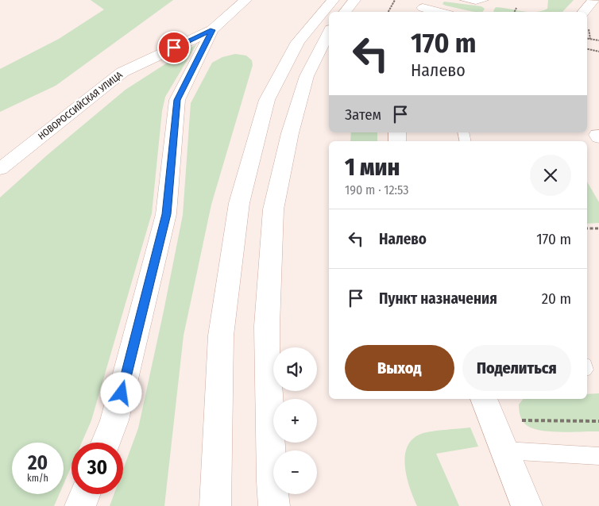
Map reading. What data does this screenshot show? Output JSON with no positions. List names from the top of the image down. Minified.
{"streets":{"main road":["НОВОРОССИЙСКАЯ УЛИЦА"]},"page":{"turn":["170 m","Налево"],"then":"Затем","heading":["1 мин","190 m · 12:53"],"list":[{"name":"Налево","value":"170 m"},{"name":"Пункт назначения","value":"20 m"}],"buttons":["Выход","Поделиться"],"map_buttons":["+","−"],"speed":"20 km/h","limit":"30"}}
